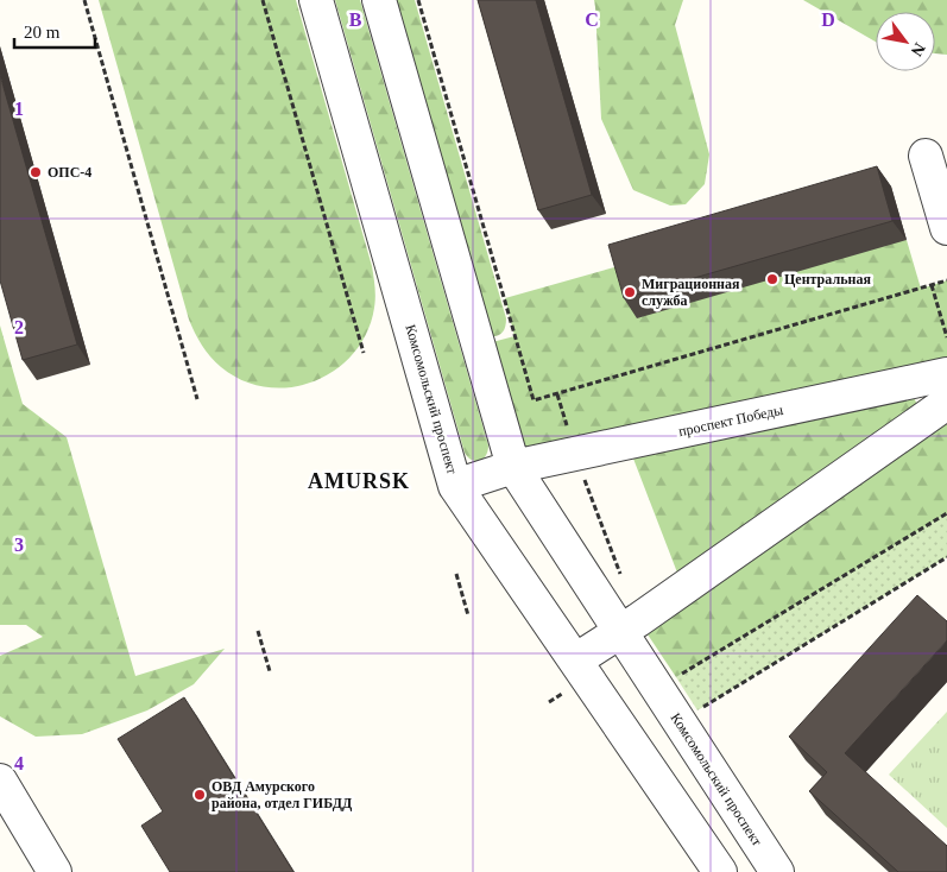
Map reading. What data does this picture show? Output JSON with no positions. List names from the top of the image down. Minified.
{"streets":{"street":["Комсомольский проспект","проспект Победы"]},"crossings":[["Комсомольский проспект","проспект Победы"]],"districts":["AMURSK"],"places":["ОПС-4","Центральная","Миграционная служба","ОВД Амурского района, отдел ГИБДД"],"scale_bar":"20 m","north":"bottom right","grid":{"columns":["B","C","D"],"rows":["1","2","3","4"]}}
